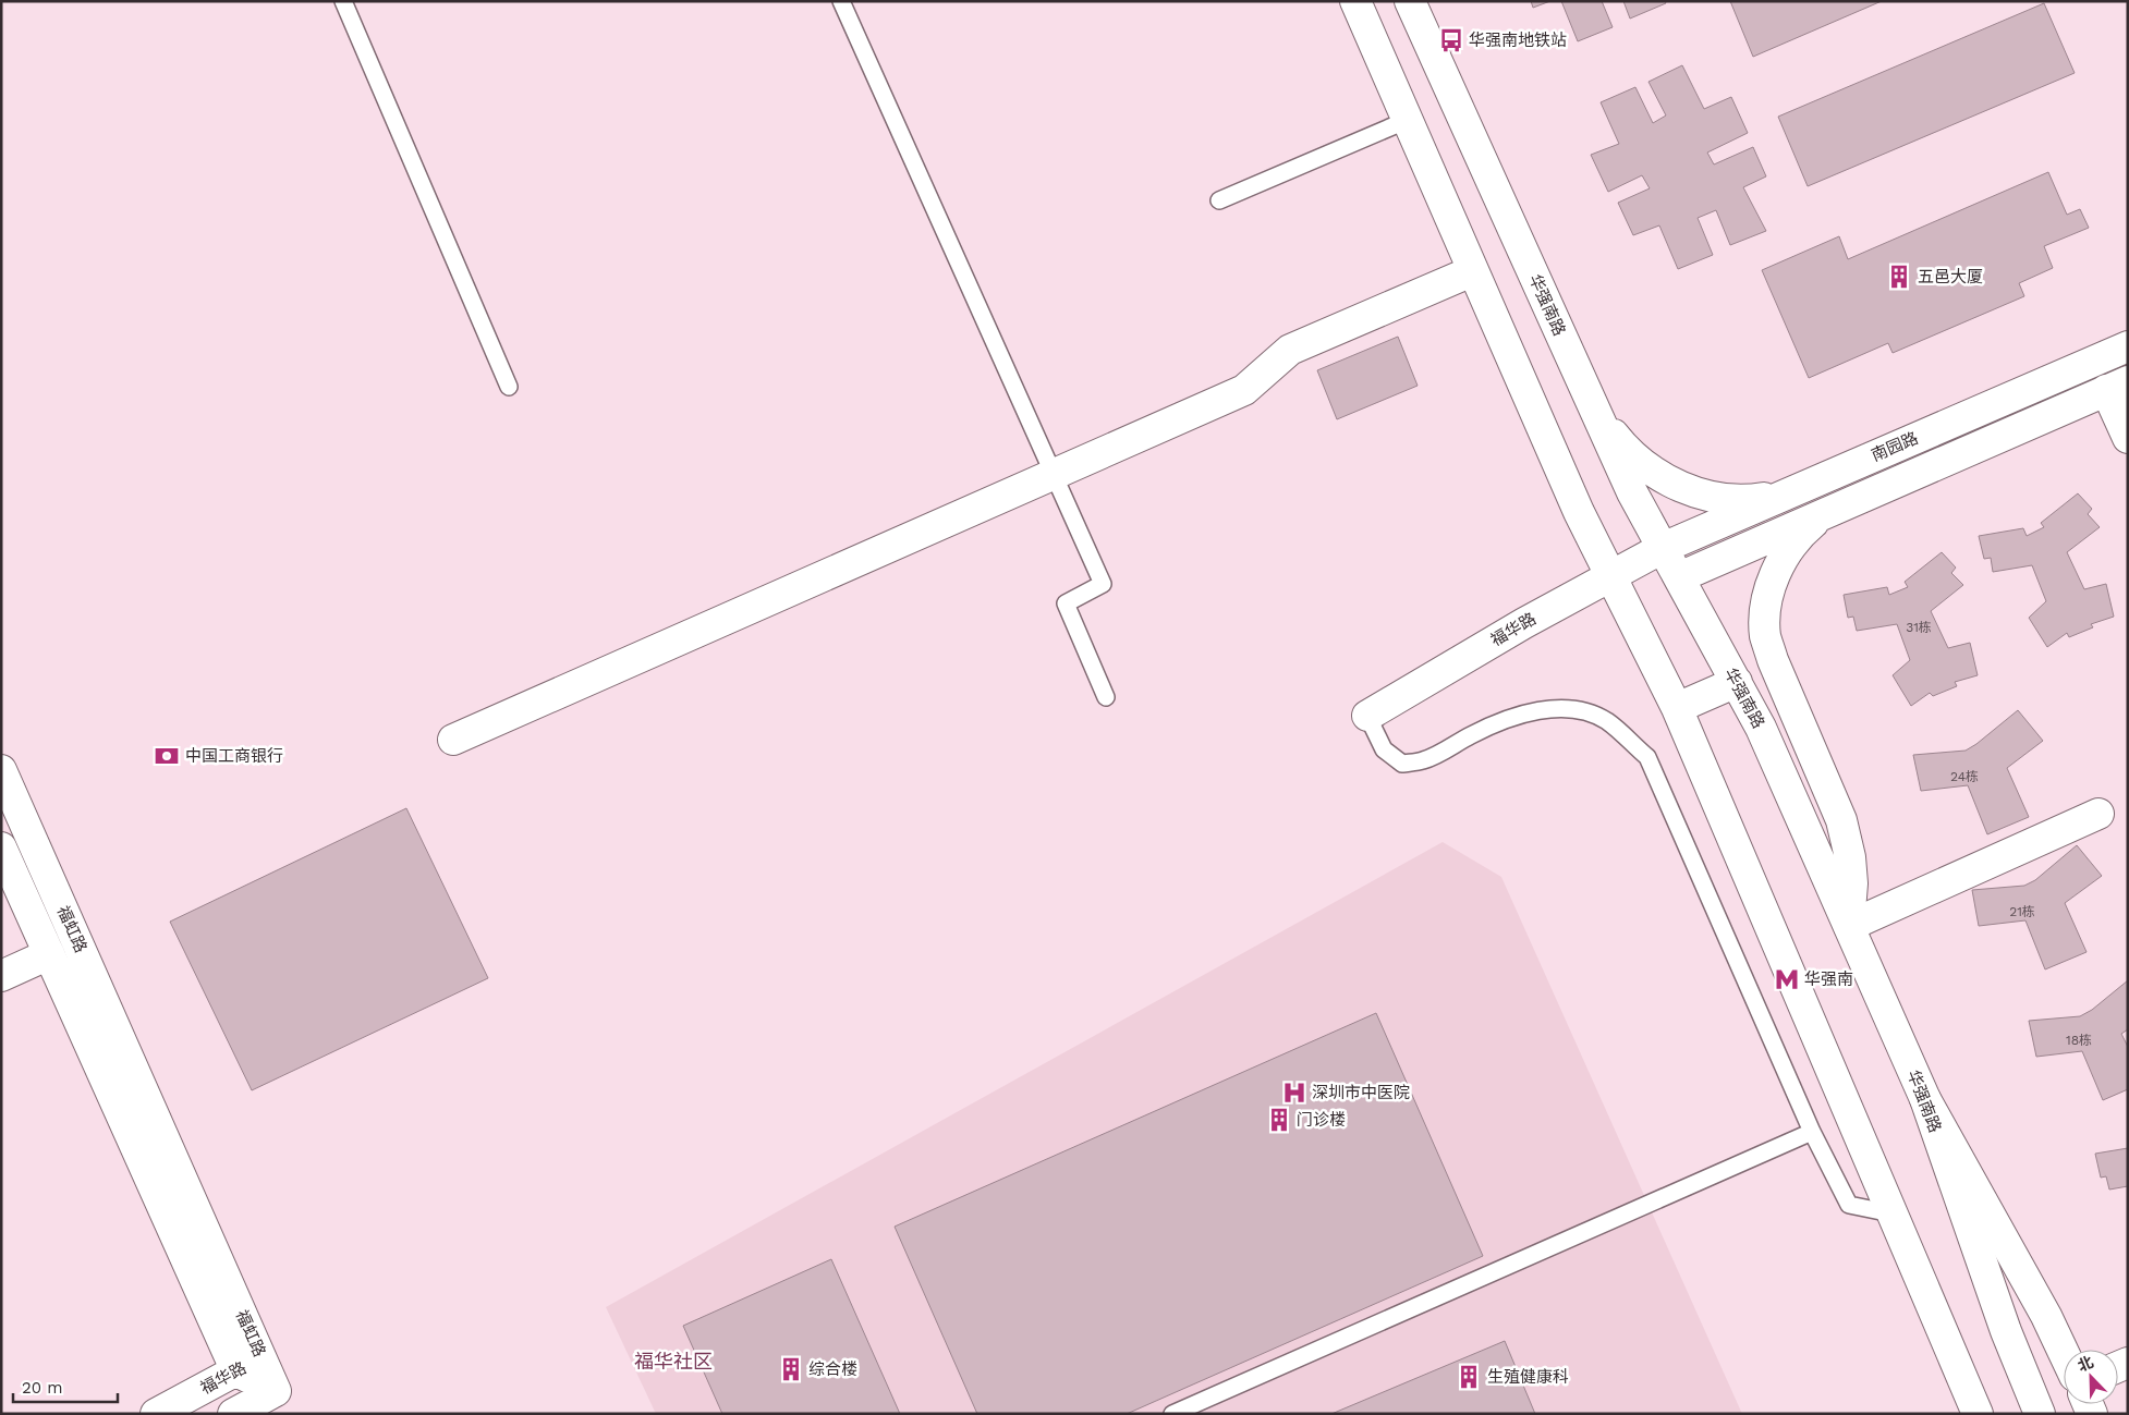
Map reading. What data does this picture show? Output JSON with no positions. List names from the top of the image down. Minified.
{"streets":{"main road":["华强南路","南园路","福华路","福虹路"]},"crossings":[["华强南路","南园路"],["华强南路","福华路"],["南园路","福华路"],["福华路","福虹路"]],"districts":["福华社区"],"places":{"bus stop":["华强南地铁站"],"building":["五邑大厦","门诊楼","综合楼","生殖健康科"],"bank":["中国工商银行"],"metro station":["华强南"],"hospital":["深圳市中医院"]},"house_numbers":["31栋","24栋","21栋","18栋"],"scale_bar":"20 m","north":"top left"}
